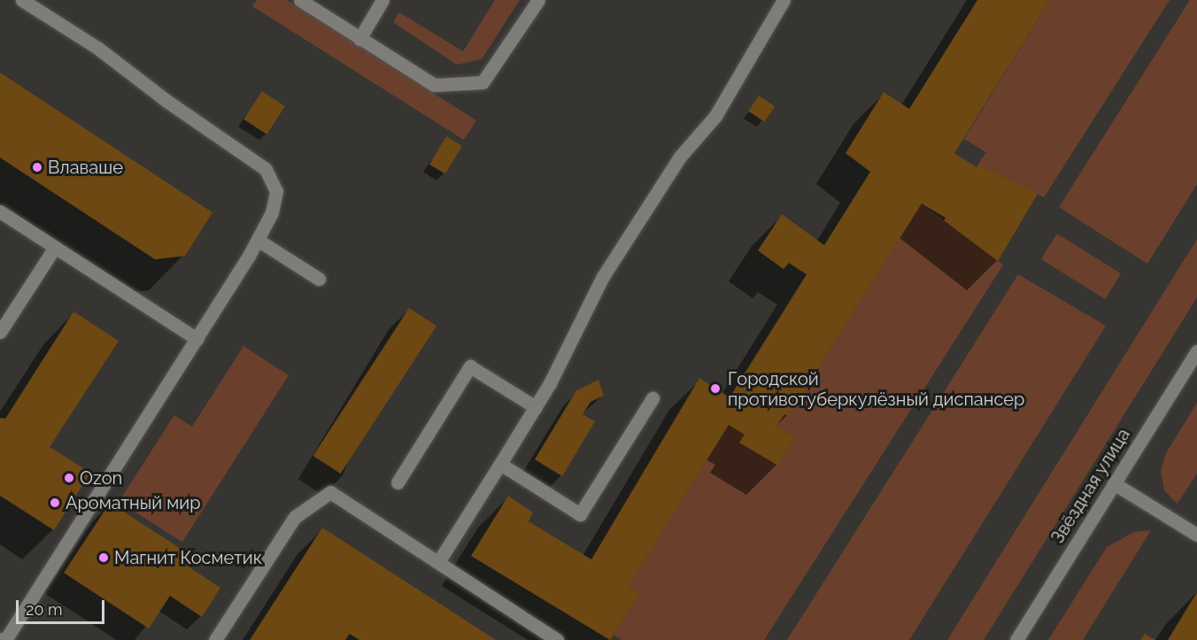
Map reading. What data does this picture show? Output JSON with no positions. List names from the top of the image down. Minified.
{"streets":{"street":["Звёздная улица"]},"places":["Влаваше","Городской противотуберкулёзный диспансер","Ozon","Ароматный мир","Магнит Косметик"],"scale_bar":"20 m"}
